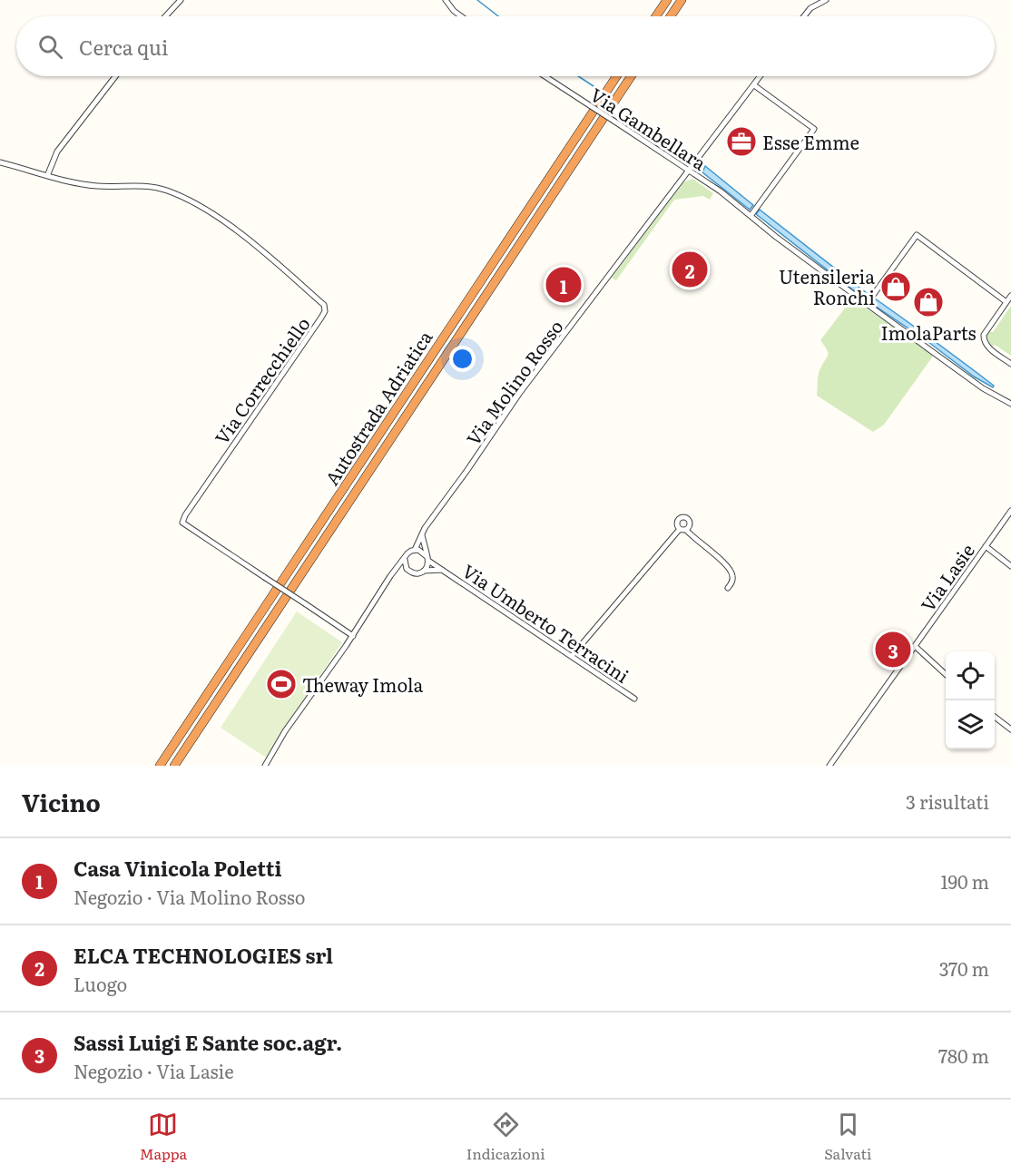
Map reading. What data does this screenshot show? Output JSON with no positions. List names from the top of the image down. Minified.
{"streets":{"highway":["Autostrada Adriatica"],"street":["Via Gambellara","Via Correcchiello","Via Molino Rosso","Via Lasie","Via Umberto Terracini"]},"crossings":[["Via Gambellara","Via Molino Rosso"],["Via Molino Rosso","Via Umberto Terracini"]],"places":{"office":["Esse Emme"],"shop":["Utensileria Ronchi","ImolaParts"],"sports":["Theway Imola"]},"page":{"search":"Cerca qui","pins":["2","1","3"],"heading":["Vicino","3 risultati"],"list":[{"mark":"1","name":"Casa Vinicola Poletti","note":"Negozio · Via Molino Rosso","value":"190 m"},{"mark":"2","name":"ELCA TECHNOLOGIES srl","note":"Luogo","value":"370 m"},{"mark":"3","name":"Sassi Luigi E Sante soc.agr.","note":"Negozio · Via Lasie","value":"780 m"}],"nav":["Mappa","Indicazioni","Salvati"]}}
